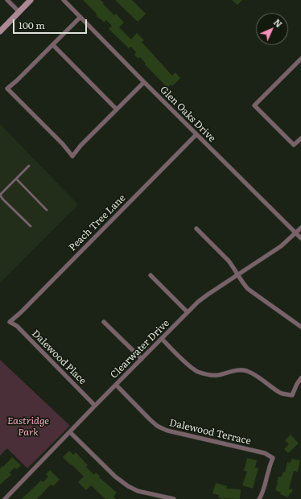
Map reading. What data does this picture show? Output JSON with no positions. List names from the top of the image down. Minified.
{"streets":{"street":["Glen Oaks Drive","Peach Tree Lane","Clearwater Drive","Dalewood Place","Dalewood Terrace"]},"crossings":[["Glen Oaks Drive","Peach Tree Lane"],["Glen Oaks Drive","Clearwater Drive"],["Peach Tree Lane","Dalewood Place"],["Clearwater Drive","Dalewood Place"],["Clearwater Drive","Dalewood Terrace"]],"parks":["Eastridge Park"],"scale_bar":"100 m","north":"top right"}
